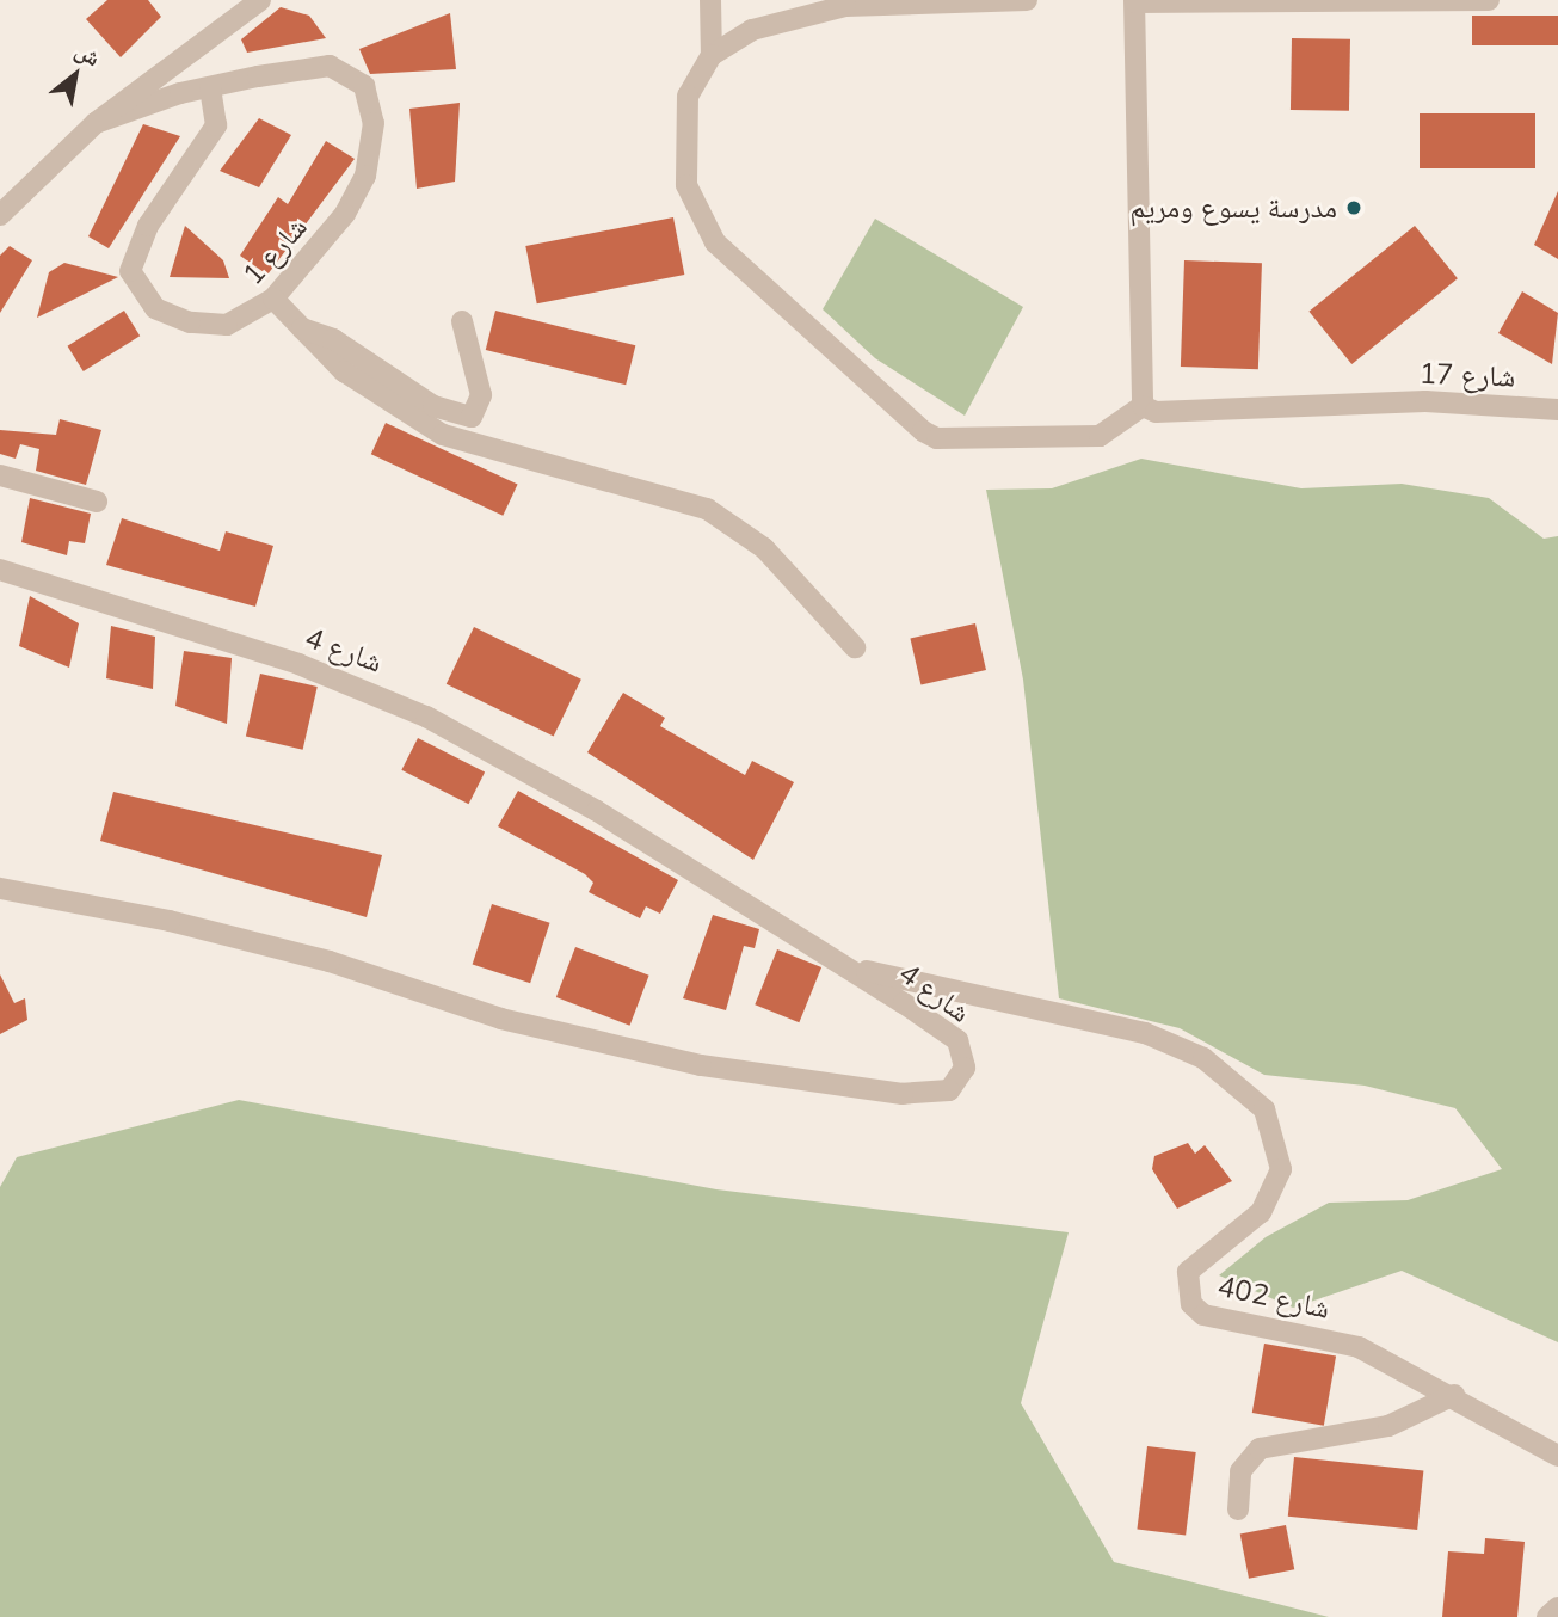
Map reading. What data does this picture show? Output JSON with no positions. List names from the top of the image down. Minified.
{"streets":{"street":["شارع 1","شارع 17","شارع 4","شارع 402"]},"crossings":[["شارع 4","شارع 402"]],"places":["مدرسة يسوع ومريم"],"north":"top right"}
